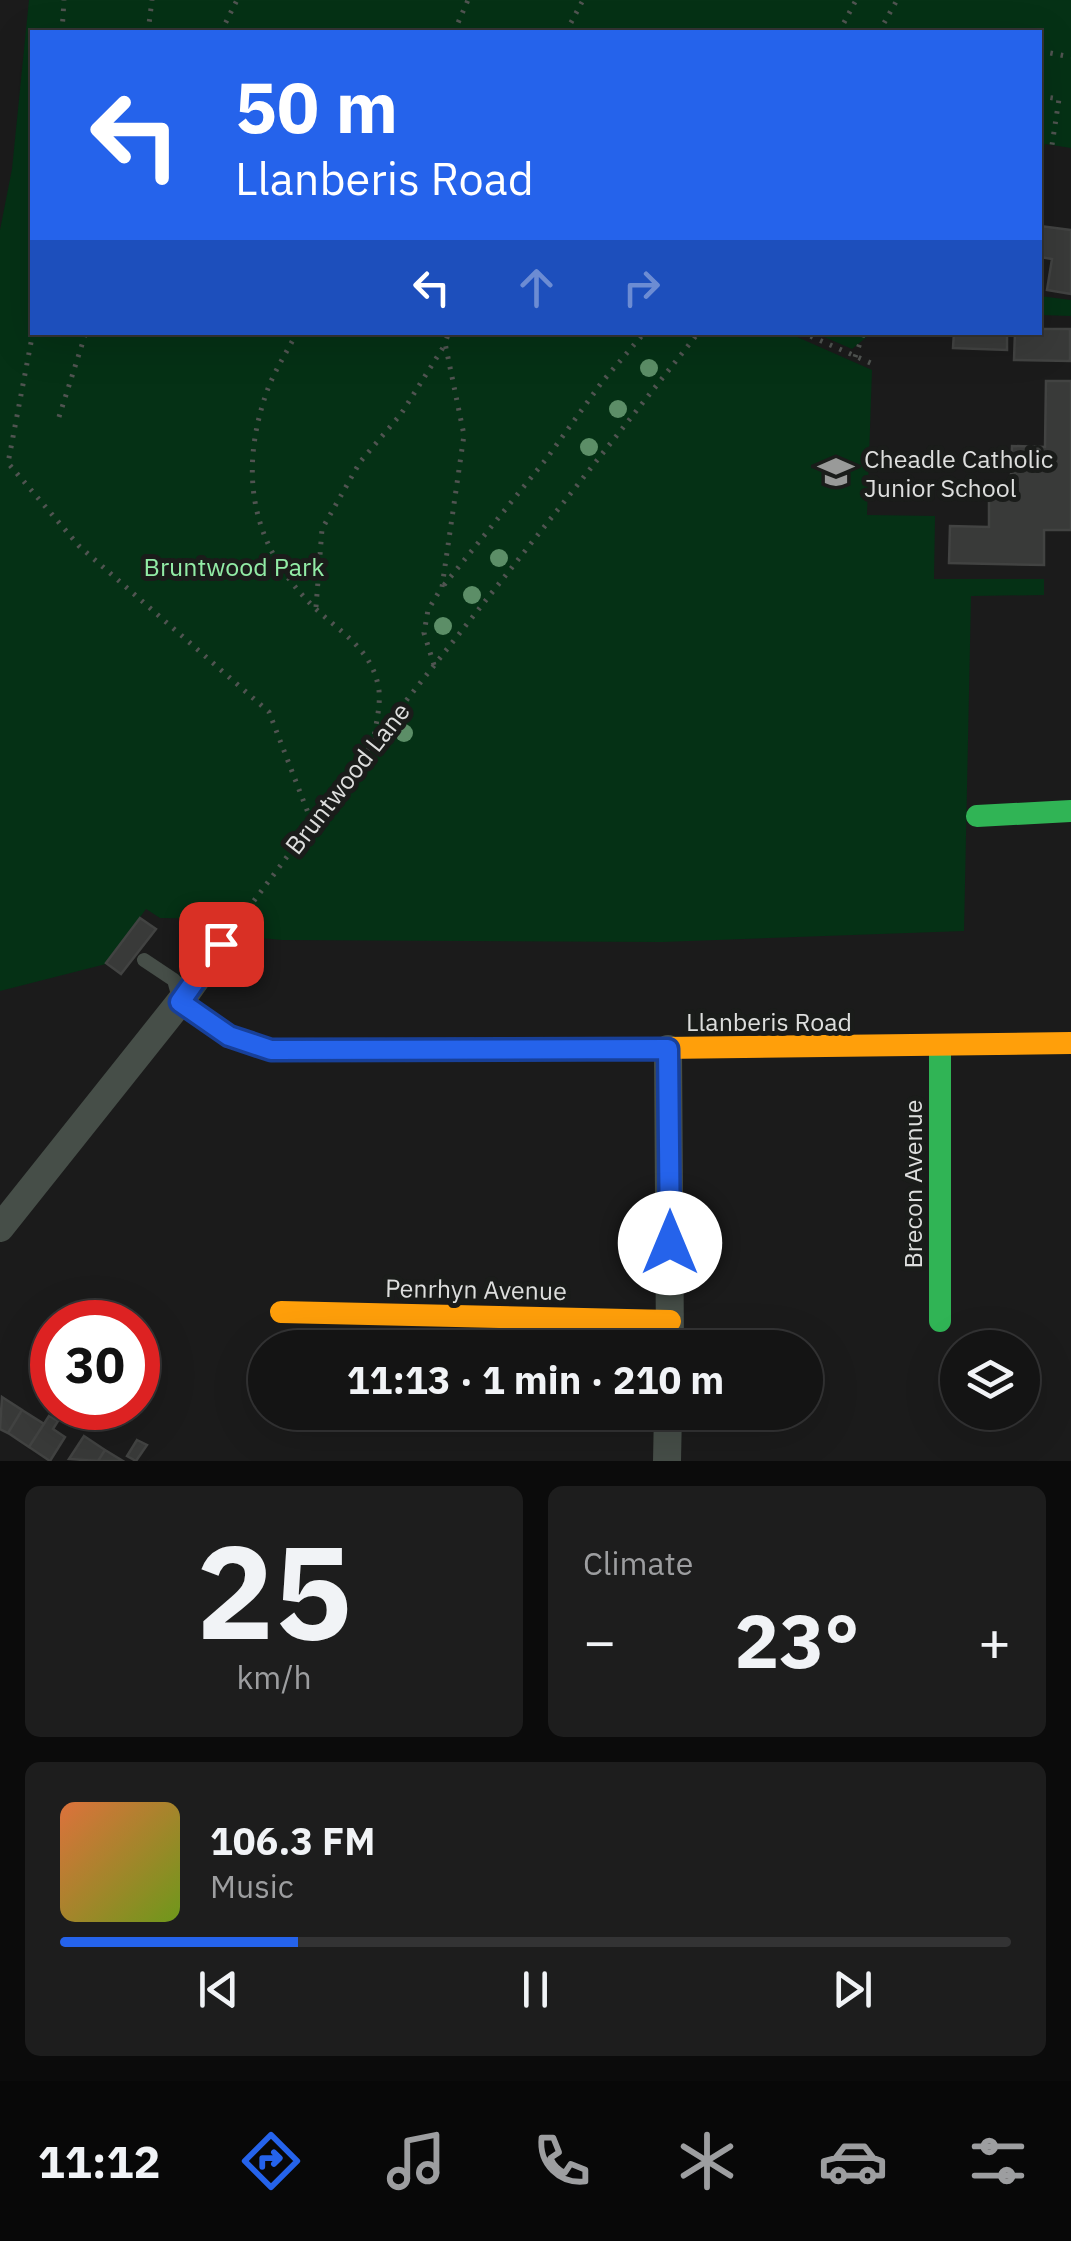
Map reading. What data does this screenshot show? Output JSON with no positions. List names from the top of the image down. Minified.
{"streets":{"street":["Llanberis Road","Brecon Avenue","Penrhyn Avenue"],"path":["Bruntwood Lane"]},"crossings":[["Llanberis Road","Brecon Avenue"]],"parks":["Bruntwood Park"],"places":{"school or university":["Cheadle Catholic Junior School"]},"page":{"turn":["50 m","Llanberis Road"],"limit":"30","trip":"11:13 · 1 min · 210 m","tile":[["25","km/h"],"Climate"],"heat":["−","23°","+"],"song":["106.3 FM","Music"],"tabs":"11:12"}}
